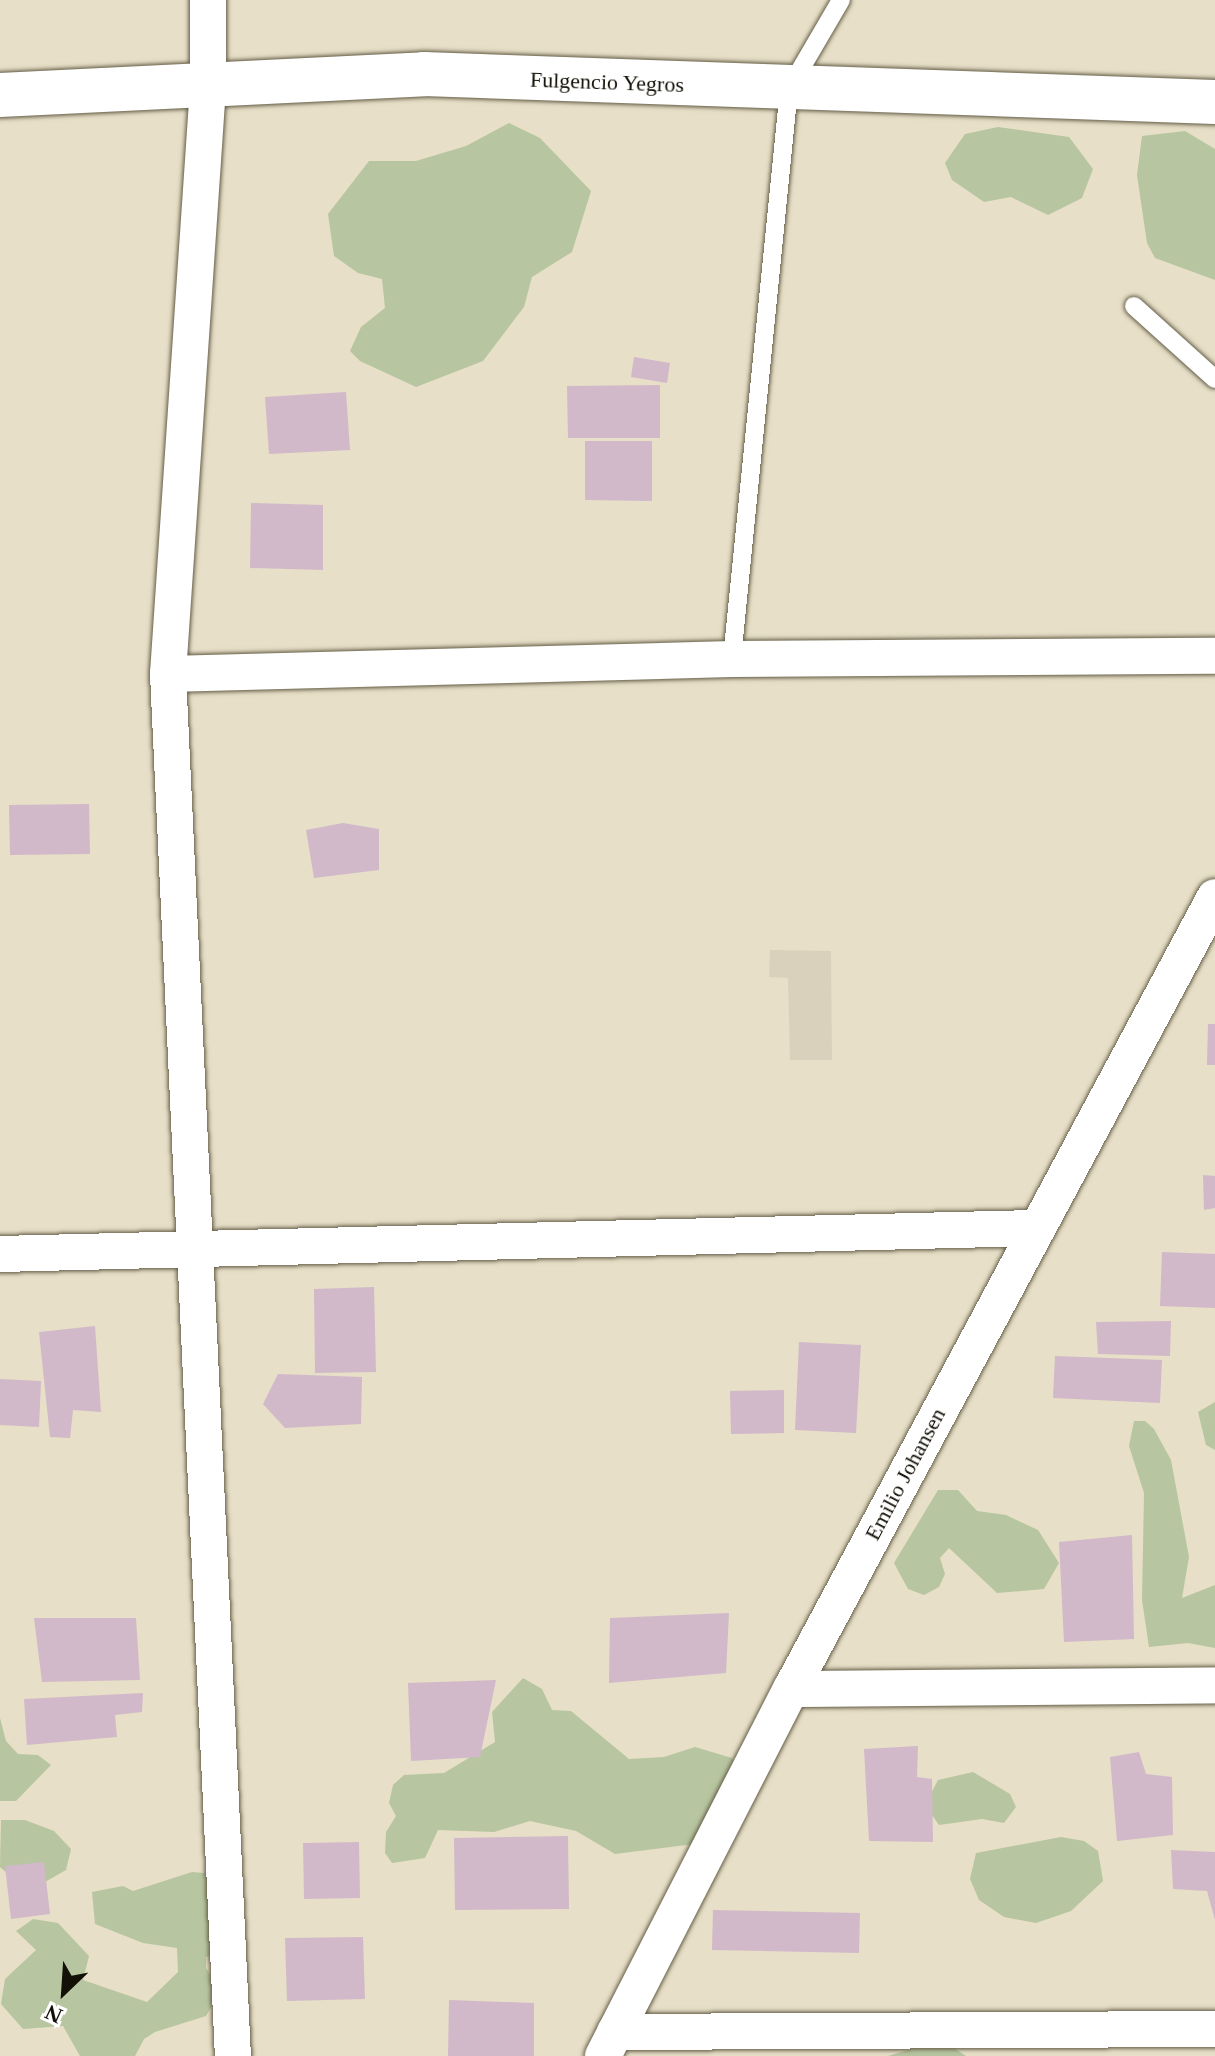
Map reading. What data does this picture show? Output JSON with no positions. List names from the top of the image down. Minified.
{"streets":{"street":["Fulgencio Yegros","Emilio Johansen"]},"north":"bottom left"}
